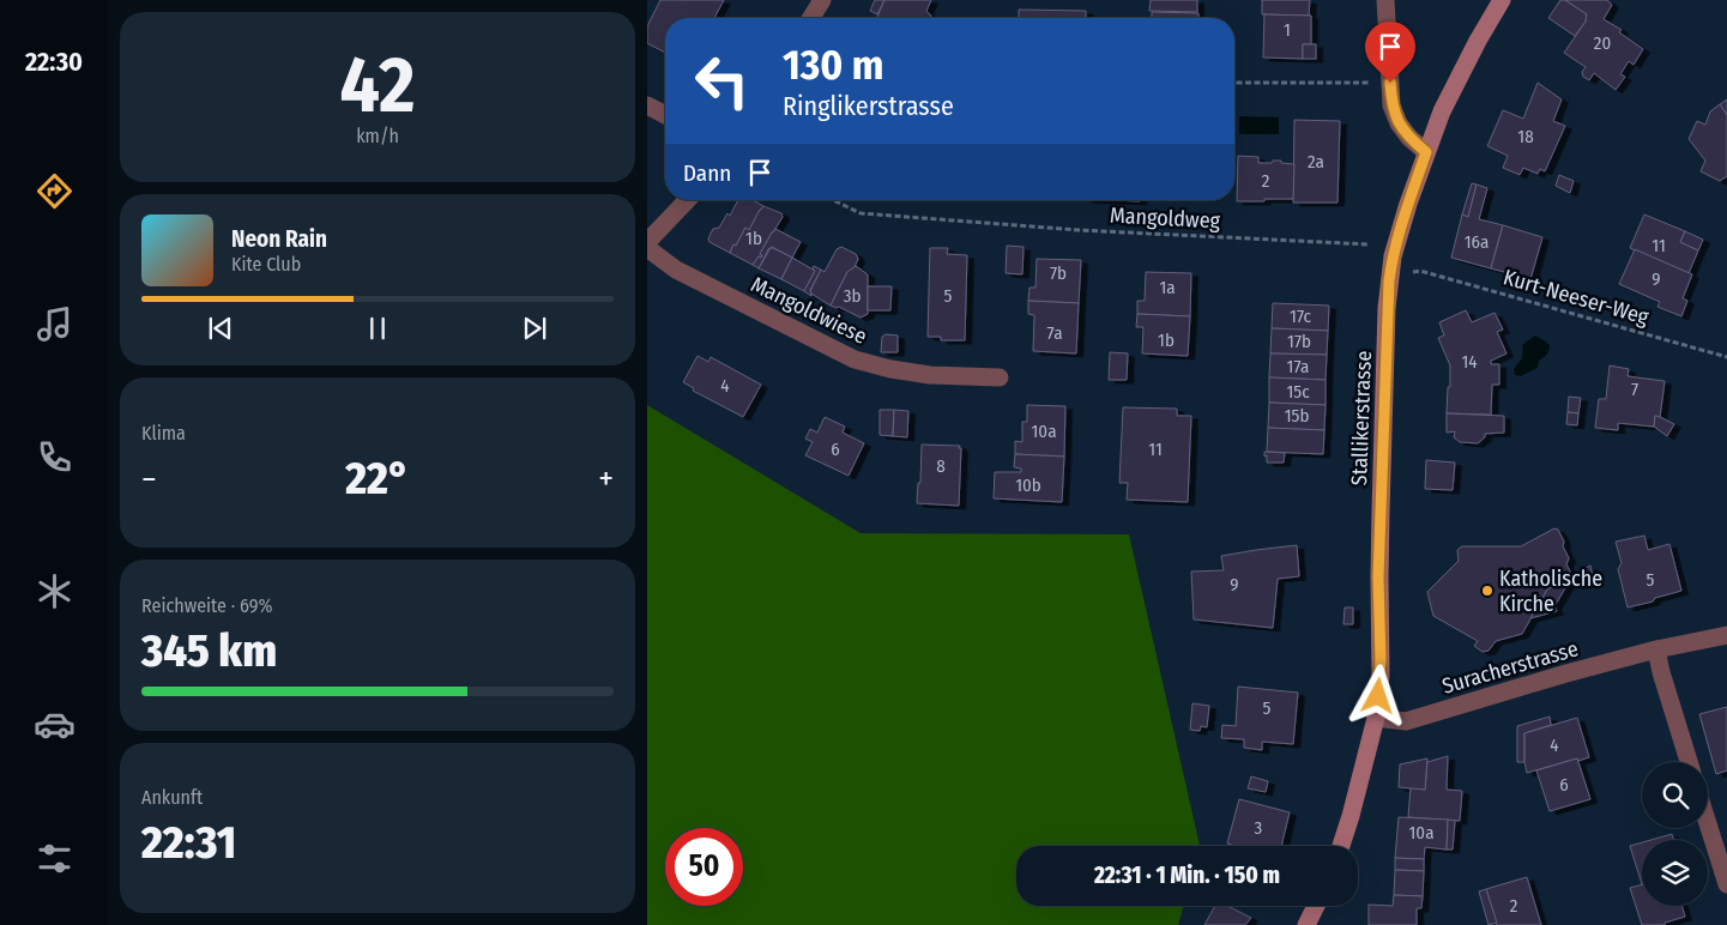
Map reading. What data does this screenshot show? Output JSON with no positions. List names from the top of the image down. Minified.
{"streets":{"main road":["Stallikerstrasse"],"street":["Mangoldwiese","Suracherstrasse"],"path":["Mangoldweg","Kurt-Neeser-Weg"]},"crossings":[["Stallikerstrasse","Suracherstrasse"]],"places":["Katholische Kirche"],"house_numbers":["1","20","18","2a","2","1b","16a","11","7b","9","1a","3b","5","17c","7a","1b","17b","14","17a","4","7","15c","15b","10a","6","11","8","10b","5","9","5","4","6","3","10a","2"],"page":{"tabs":"22:30","tile":[["42","km/h"],"Klima",["Reichweite · 69%","345 km"],["Ankunft","22:31"]],"turn":["130 m","Ringlikerstrasse"],"then":"Dann","song":["Neon Rain","Kite Club"],"heat":["−","22°","+"],"limit":"50","trip":"22:31 · 1 Min. · 150 m"}}
